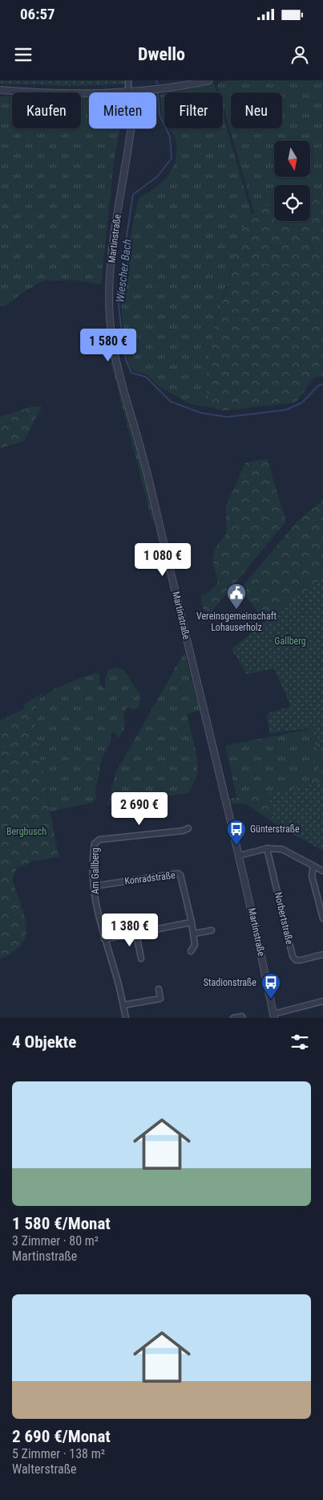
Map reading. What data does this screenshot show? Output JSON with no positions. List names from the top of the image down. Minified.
{"streets":{"street":["Martinstraße","Am Gallberg","Konradstraße","Norbertstraße"]},"crossings":[["Am Gallberg","Konradstraße"]],"water":["Wiescher Bach"],"parks":["Gallberg","Bergbusch"],"places":{"public building":["Vereinsgemeinschaft Lohauserholz"],"bus stop":["Günterstraße","Stadionstraße"]},"north":"bottom","page":{"status":"06:57","header":"Dwello","chip":["Kaufen","Mieten","Filter","Neu"],"price":["1 580 €","1 080 €","2 690 €","1 380 €"],"heading":"4 Objekte","list":[{"name":"1 580 €/Monat","note":"3 Zimmer · 80 m² · Martinstraße"},{"name":"2 690 €/Monat","note":"5 Zimmer · 138 m² · Walterstraße"}]}}
